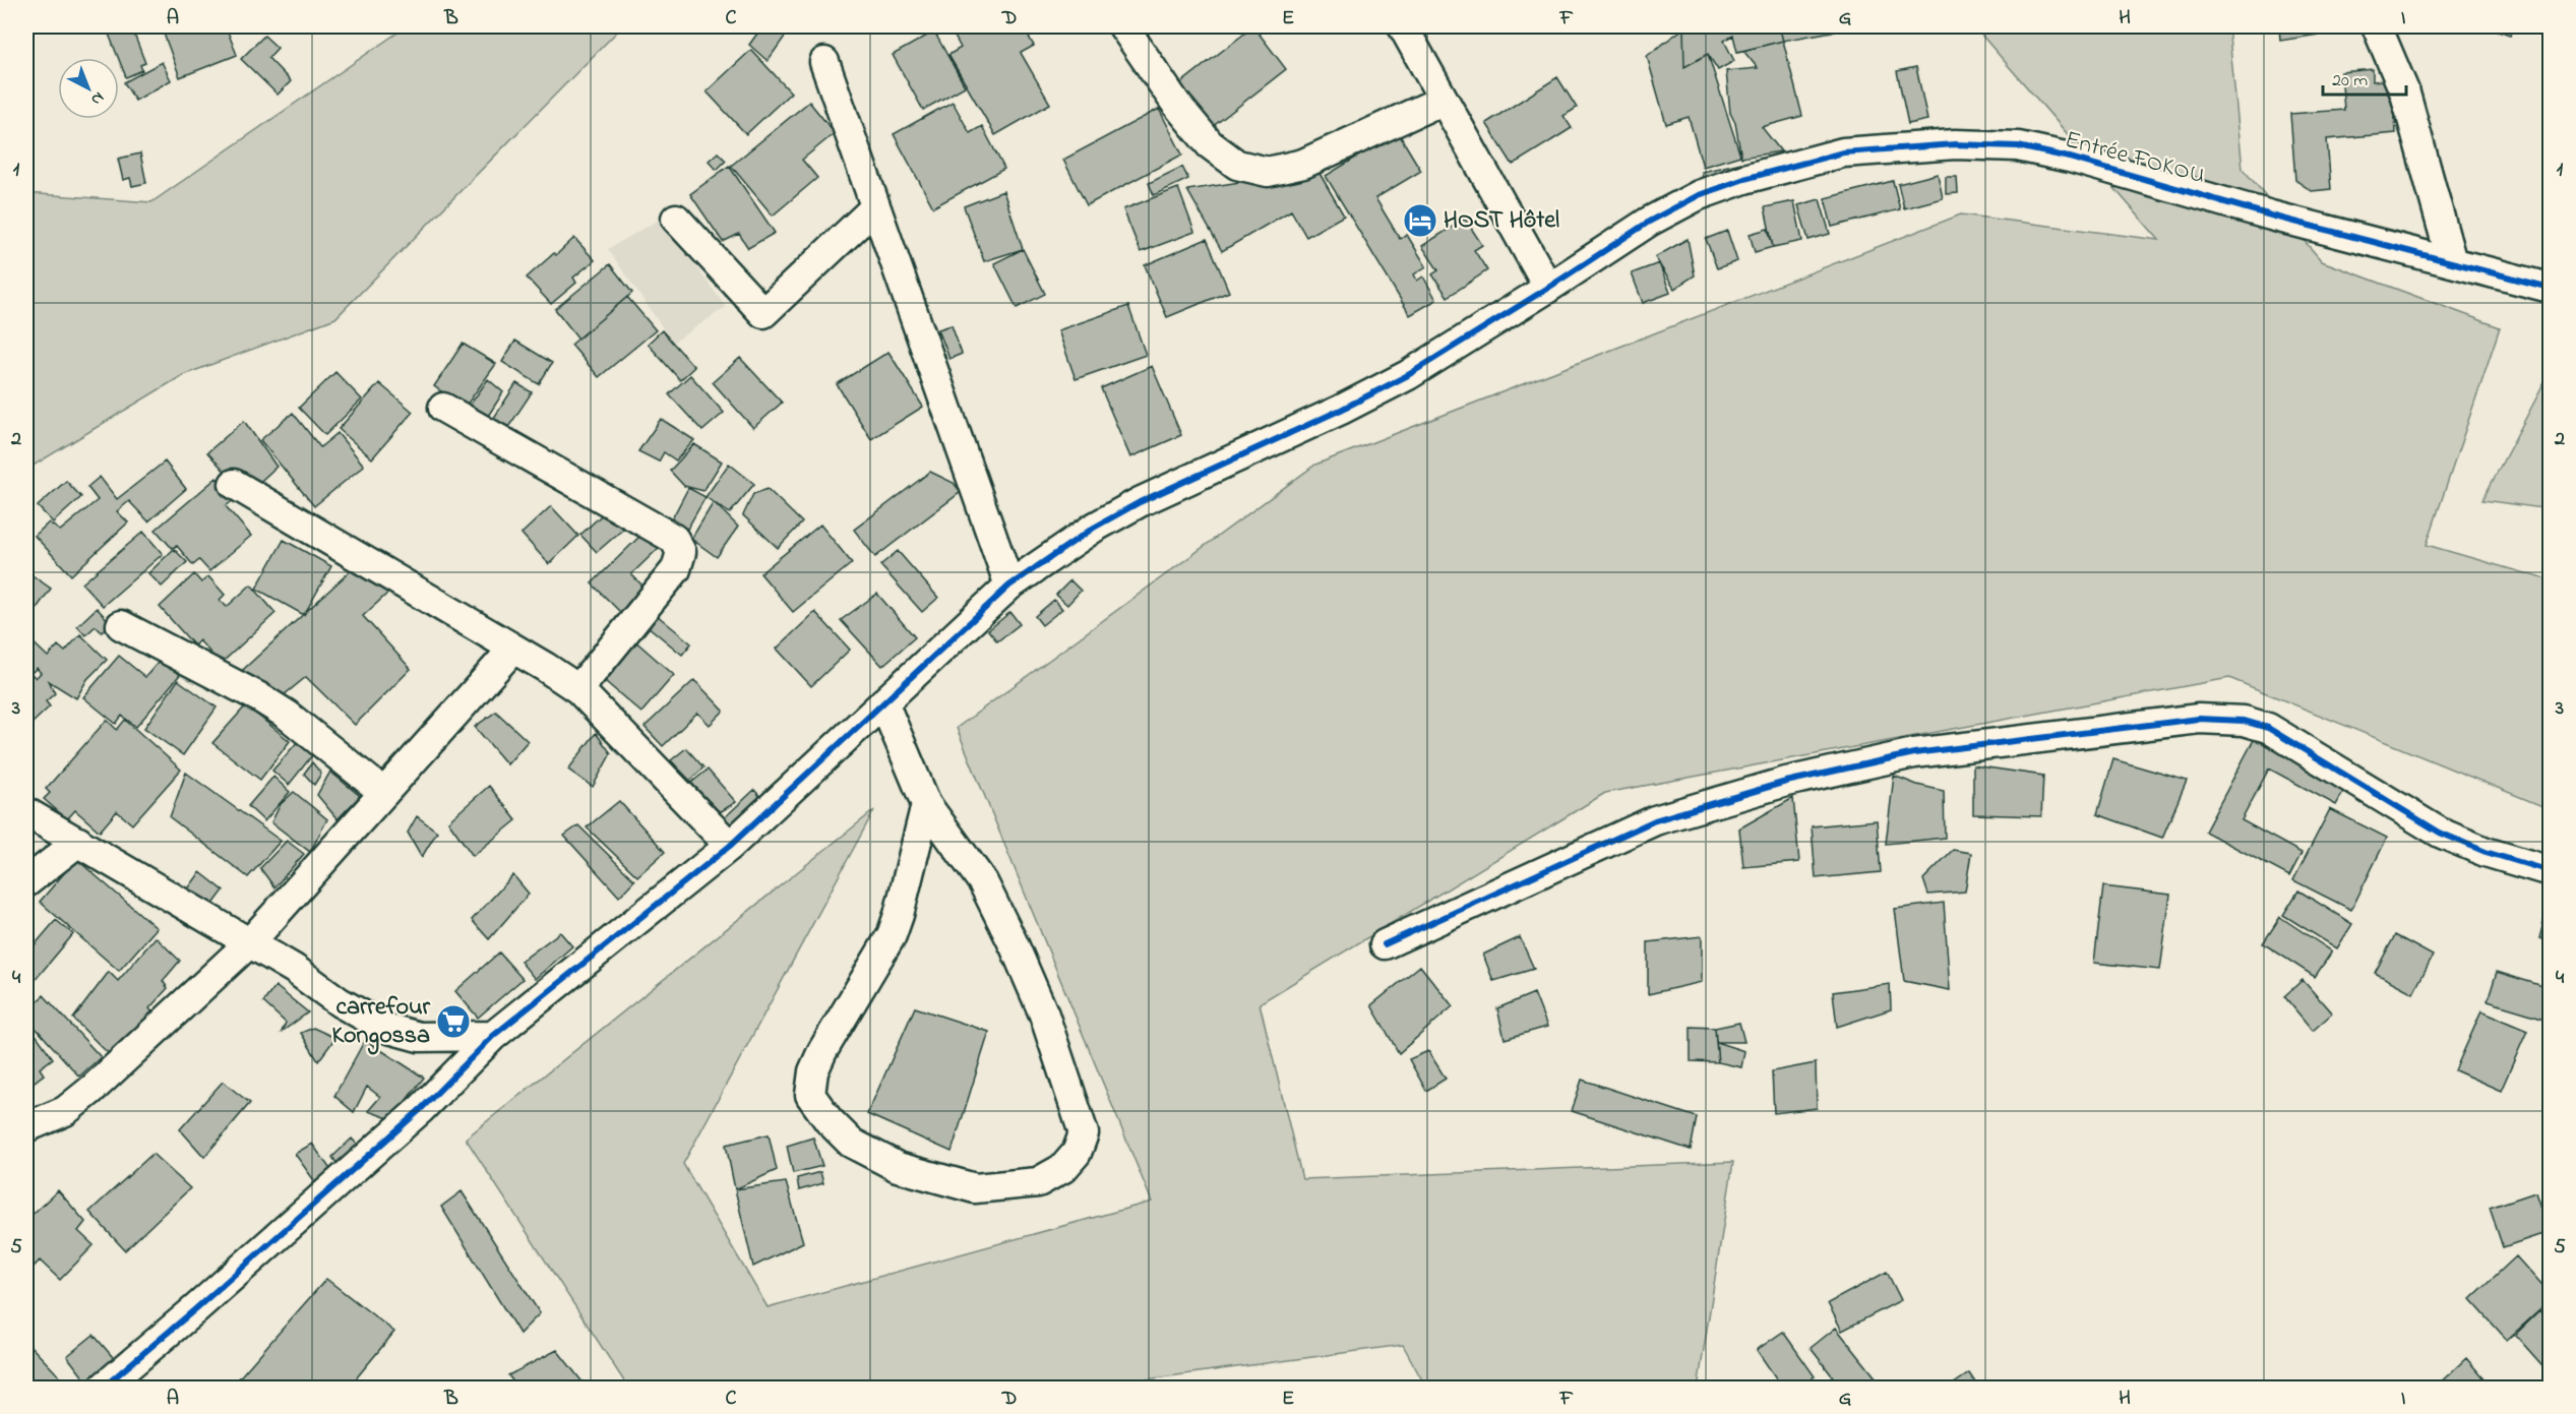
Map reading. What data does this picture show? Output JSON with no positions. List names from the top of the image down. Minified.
{"streets":{"street":["Entrée FOKOU"]},"places":{"hotel":["HOST Hôtel"],"supermarket":["carrefour Kongossa"]},"scale_bar":"20 m","north":"bottom right","grid":{"columns":["A","B","C","D","E","F","G","H","I"],"rows":["1","2","3","4","5"]}}
